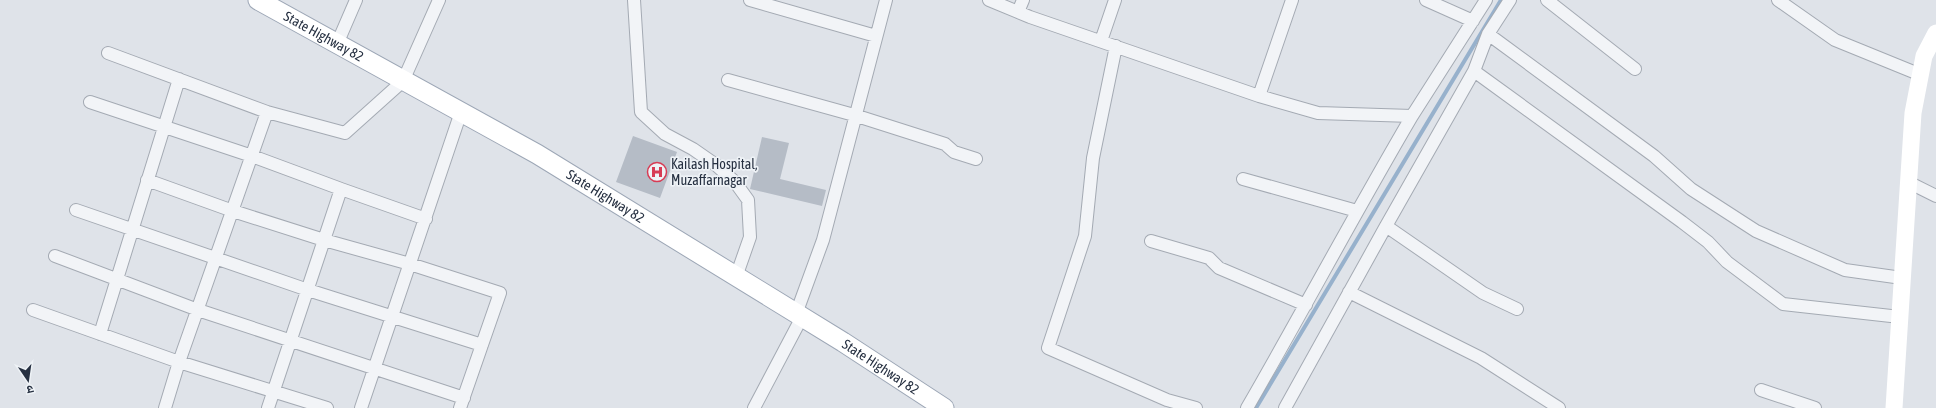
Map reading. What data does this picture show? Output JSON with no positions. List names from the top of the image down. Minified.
{"streets":{"main road":["State Highway 82"]},"places":{"hospital":["Kailash Hospital, Muzaffarnagar"]},"north":"bottom"}
